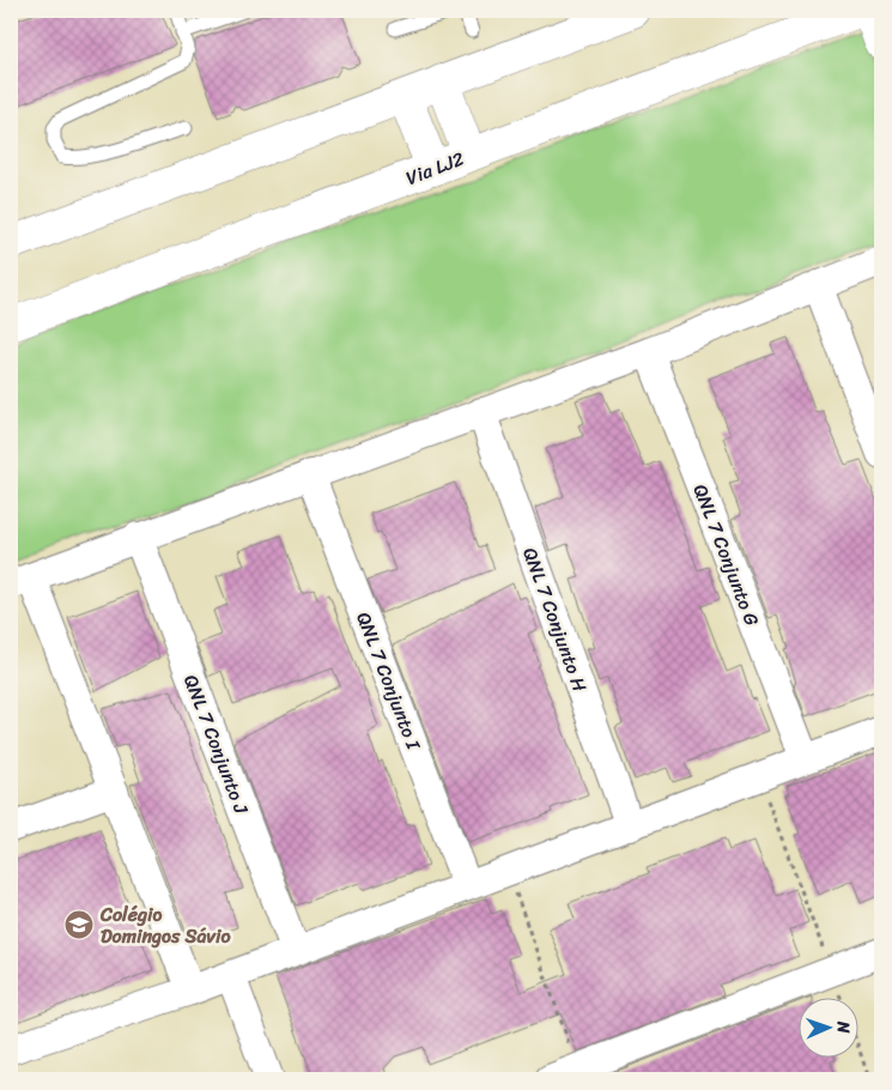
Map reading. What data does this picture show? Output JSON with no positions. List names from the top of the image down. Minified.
{"streets":{"main road":["Via LJ2"],"street":["QNL 7 Conjunto G","QNL 7 Conjunto H","QNL 7 Conjunto I","QNL 7 Conjunto J"]},"places":{"school or university":["Colégio Domingos Sávio"]},"north":"right"}
